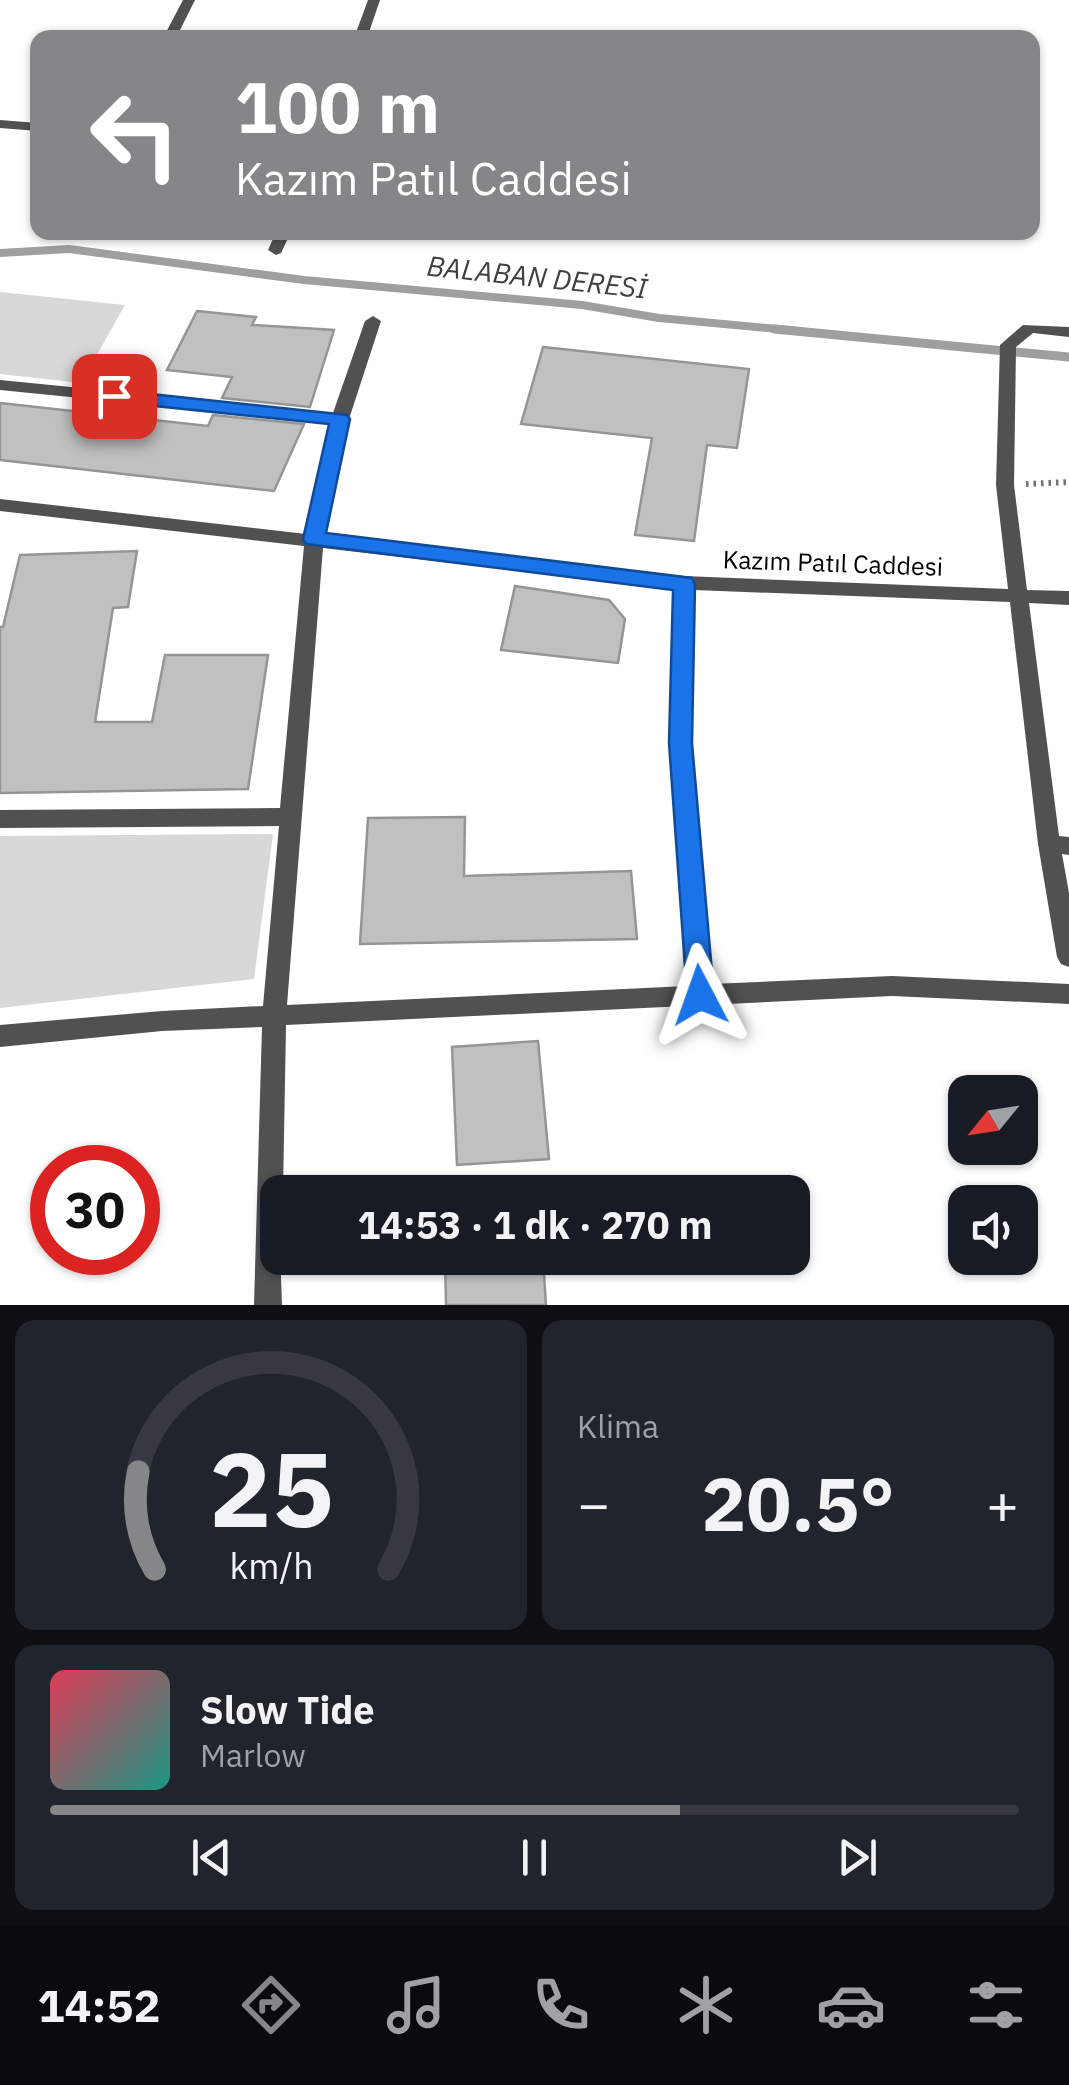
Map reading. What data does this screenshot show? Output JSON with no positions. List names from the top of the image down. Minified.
{"streets":{"street":["Kazım Patıl Caddesi"]},"water":["BALABAN DERESİ"],"north":"bottom left","page":{"turn":["100 m","Kazım Patıl Caddesi"],"limit":"30","trip":"14:53 · 1 dk · 270 m","tile":"Klima","heat":["−","20.5°","+"],"song":["Slow Tide","Marlow"],"tabs":"14:52","gauge":["25","km/h"]}}
